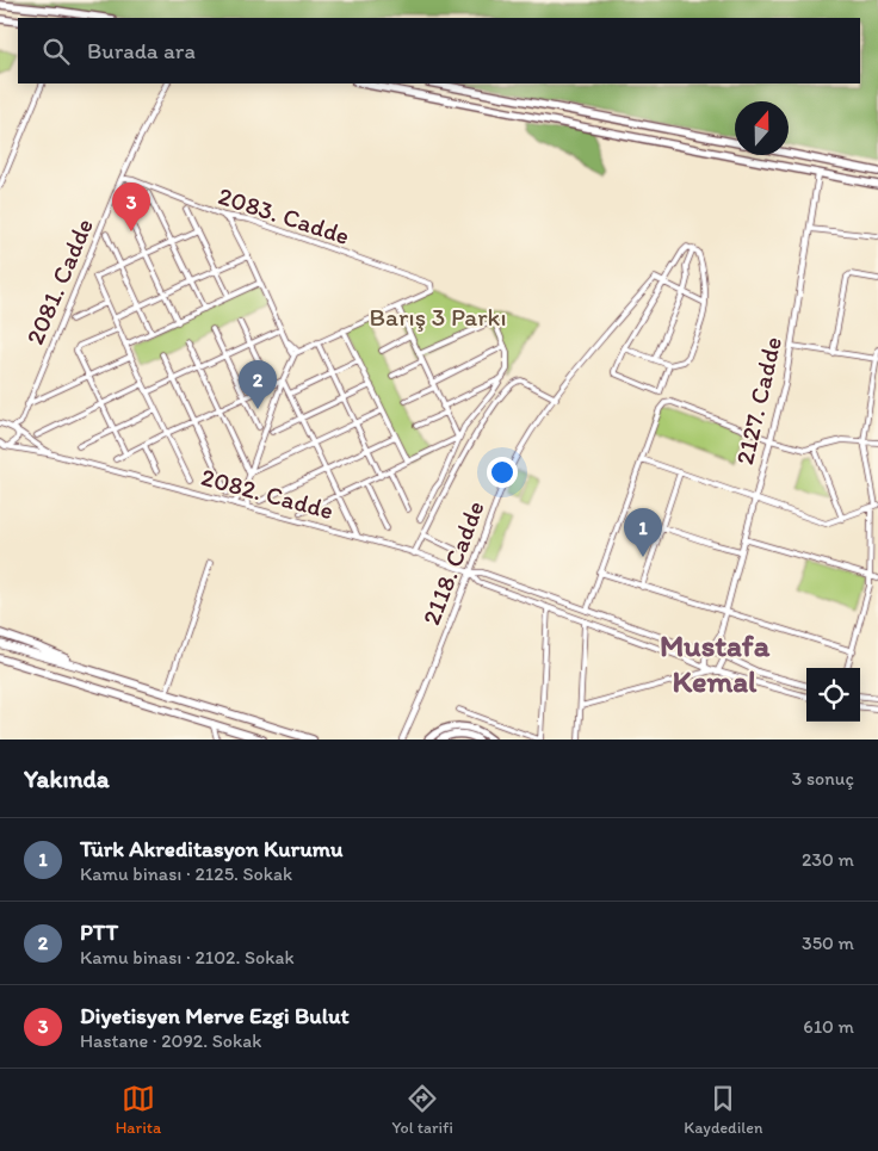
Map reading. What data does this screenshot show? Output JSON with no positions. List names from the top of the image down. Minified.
{"streets":{"street":["2083. Cadde","2081. Cadde","2127. Cadde","2082. Cadde","2118. Cadde"]},"crossings":[["2083. Cadde","2081. Cadde"],["2081. Cadde","2082. Cadde"],["2082. Cadde","2118. Cadde"]],"districts":["Mustafa Kemal"],"parks":["Barış 3 Parkı"],"north":"top","page":{"search":"Burada ara","pins":["3","2","1"],"heading":["Yakında","3 sonuç"],"list":[{"mark":"1","name":"Türk Akreditasyon Kurumu","note":"Kamu binası · 2125. Sokak","value":"230 m"},{"mark":"2","name":"PTT","note":"Kamu binası · 2102. Sokak","value":"350 m"},{"mark":"3","name":"Diyetisyen Merve Ezgi Bulut","note":"Hastane · 2092. Sokak","value":"610 m"}],"nav":["Harita","Yol tarifi","Kaydedilen"]}}
